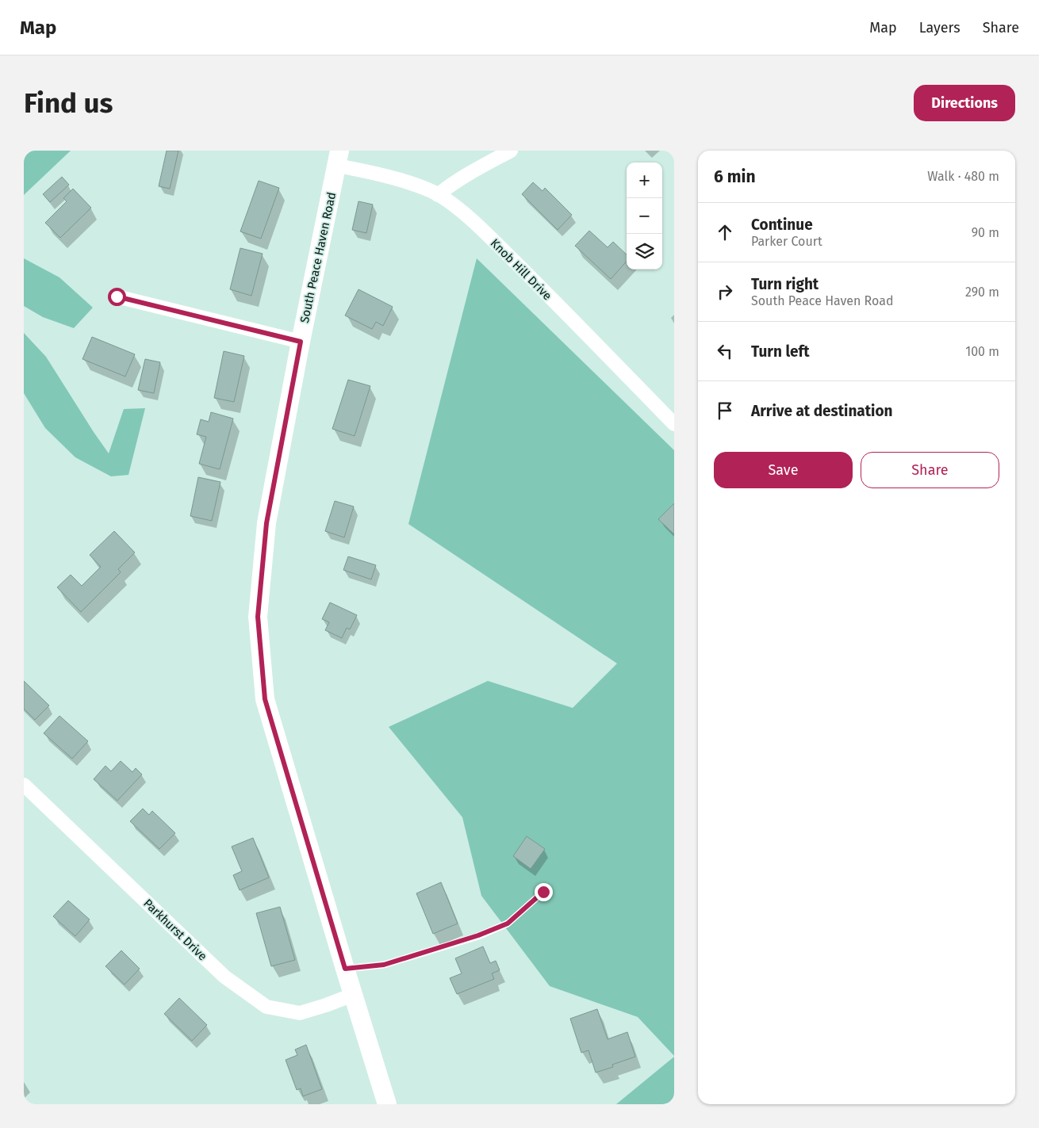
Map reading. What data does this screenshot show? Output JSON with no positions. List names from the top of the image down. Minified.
{"streets":{"main road":["South Peace Haven Road"],"street":["Knob Hill Drive","Parkhurst Drive"]},"crossings":[["South Peace Haven Road","Knob Hill Drive"],["South Peace Haven Road","Parkhurst Drive"]],"page":{"header":"Map","nav":["Map","Layers","Share"],"buttons":["Directions",["Save","Share"]],"title":"Find us","heading":["6 min","Walk · 480 m"],"map_buttons":["+","−"],"list":[["Continue","Parker Court","90 m"],["Turn right","South Peace Haven Road","290 m"],["Turn left","100 m"],"Arrive at destination"]}}
